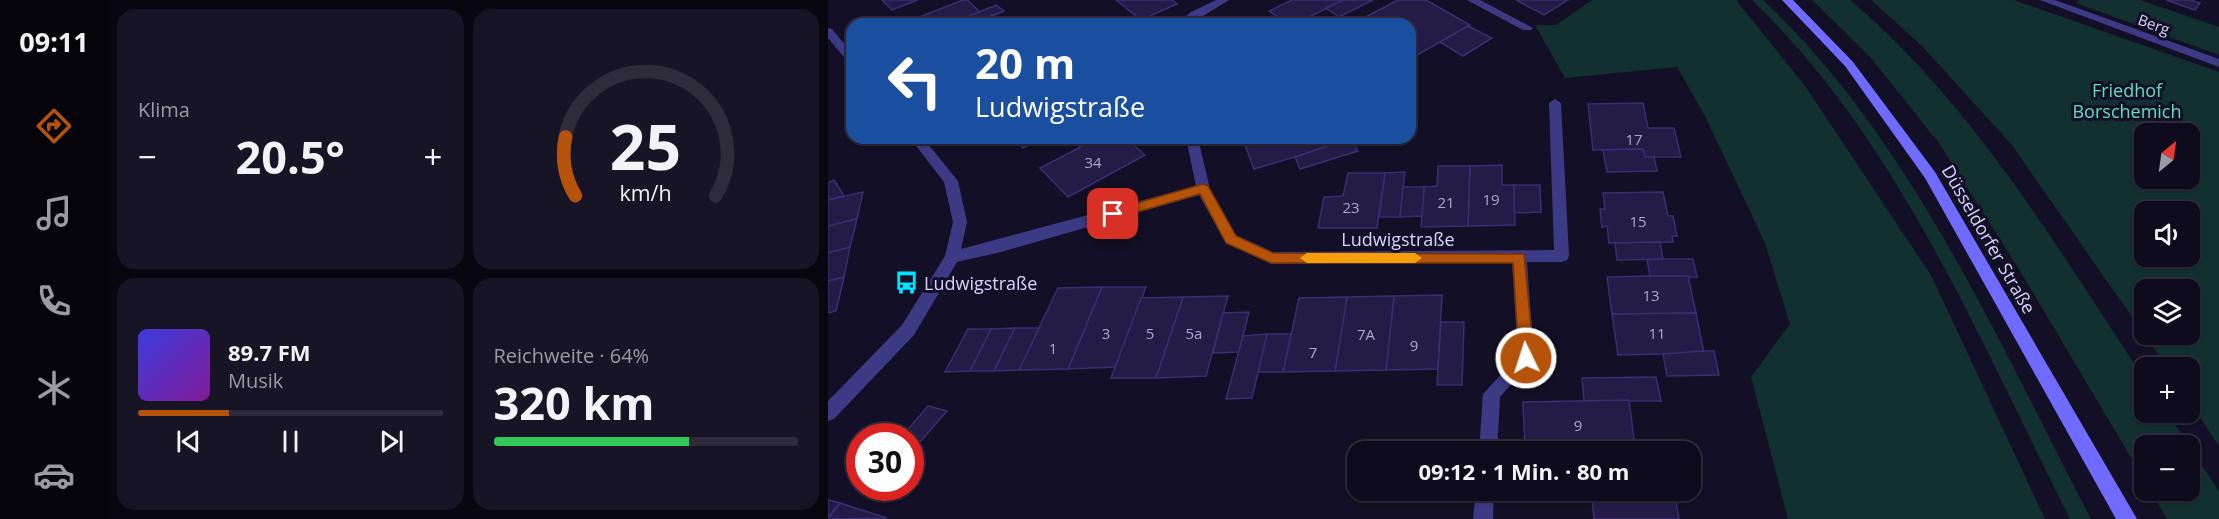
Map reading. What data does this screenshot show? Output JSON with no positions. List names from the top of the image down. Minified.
{"streets":{"main road":["Düsseldorfer Straße"],"street":["Berg","Ludwigstraße"]},"parks":["Friedhof Borschemich"],"places":{"bus stop":["Ludwigstraße"]},"house_numbers":["17","34","19","21","23","15","13","3","5","5a","11","7A","9","1","7","9"],"north":"top right","page":{"tabs":"09:11","tile":["Klima",["Reichweite · 64%","320 km"]],"turn":["20 m","Ludwigstraße"],"map_buttons":["+","−"],"heat":["−","20.5°","+"],"song":["89.7 FM","Musik"],"limit":"30","trip":"09:12 · 1 Min. · 80 m","gauge":["25","km/h"]}}
